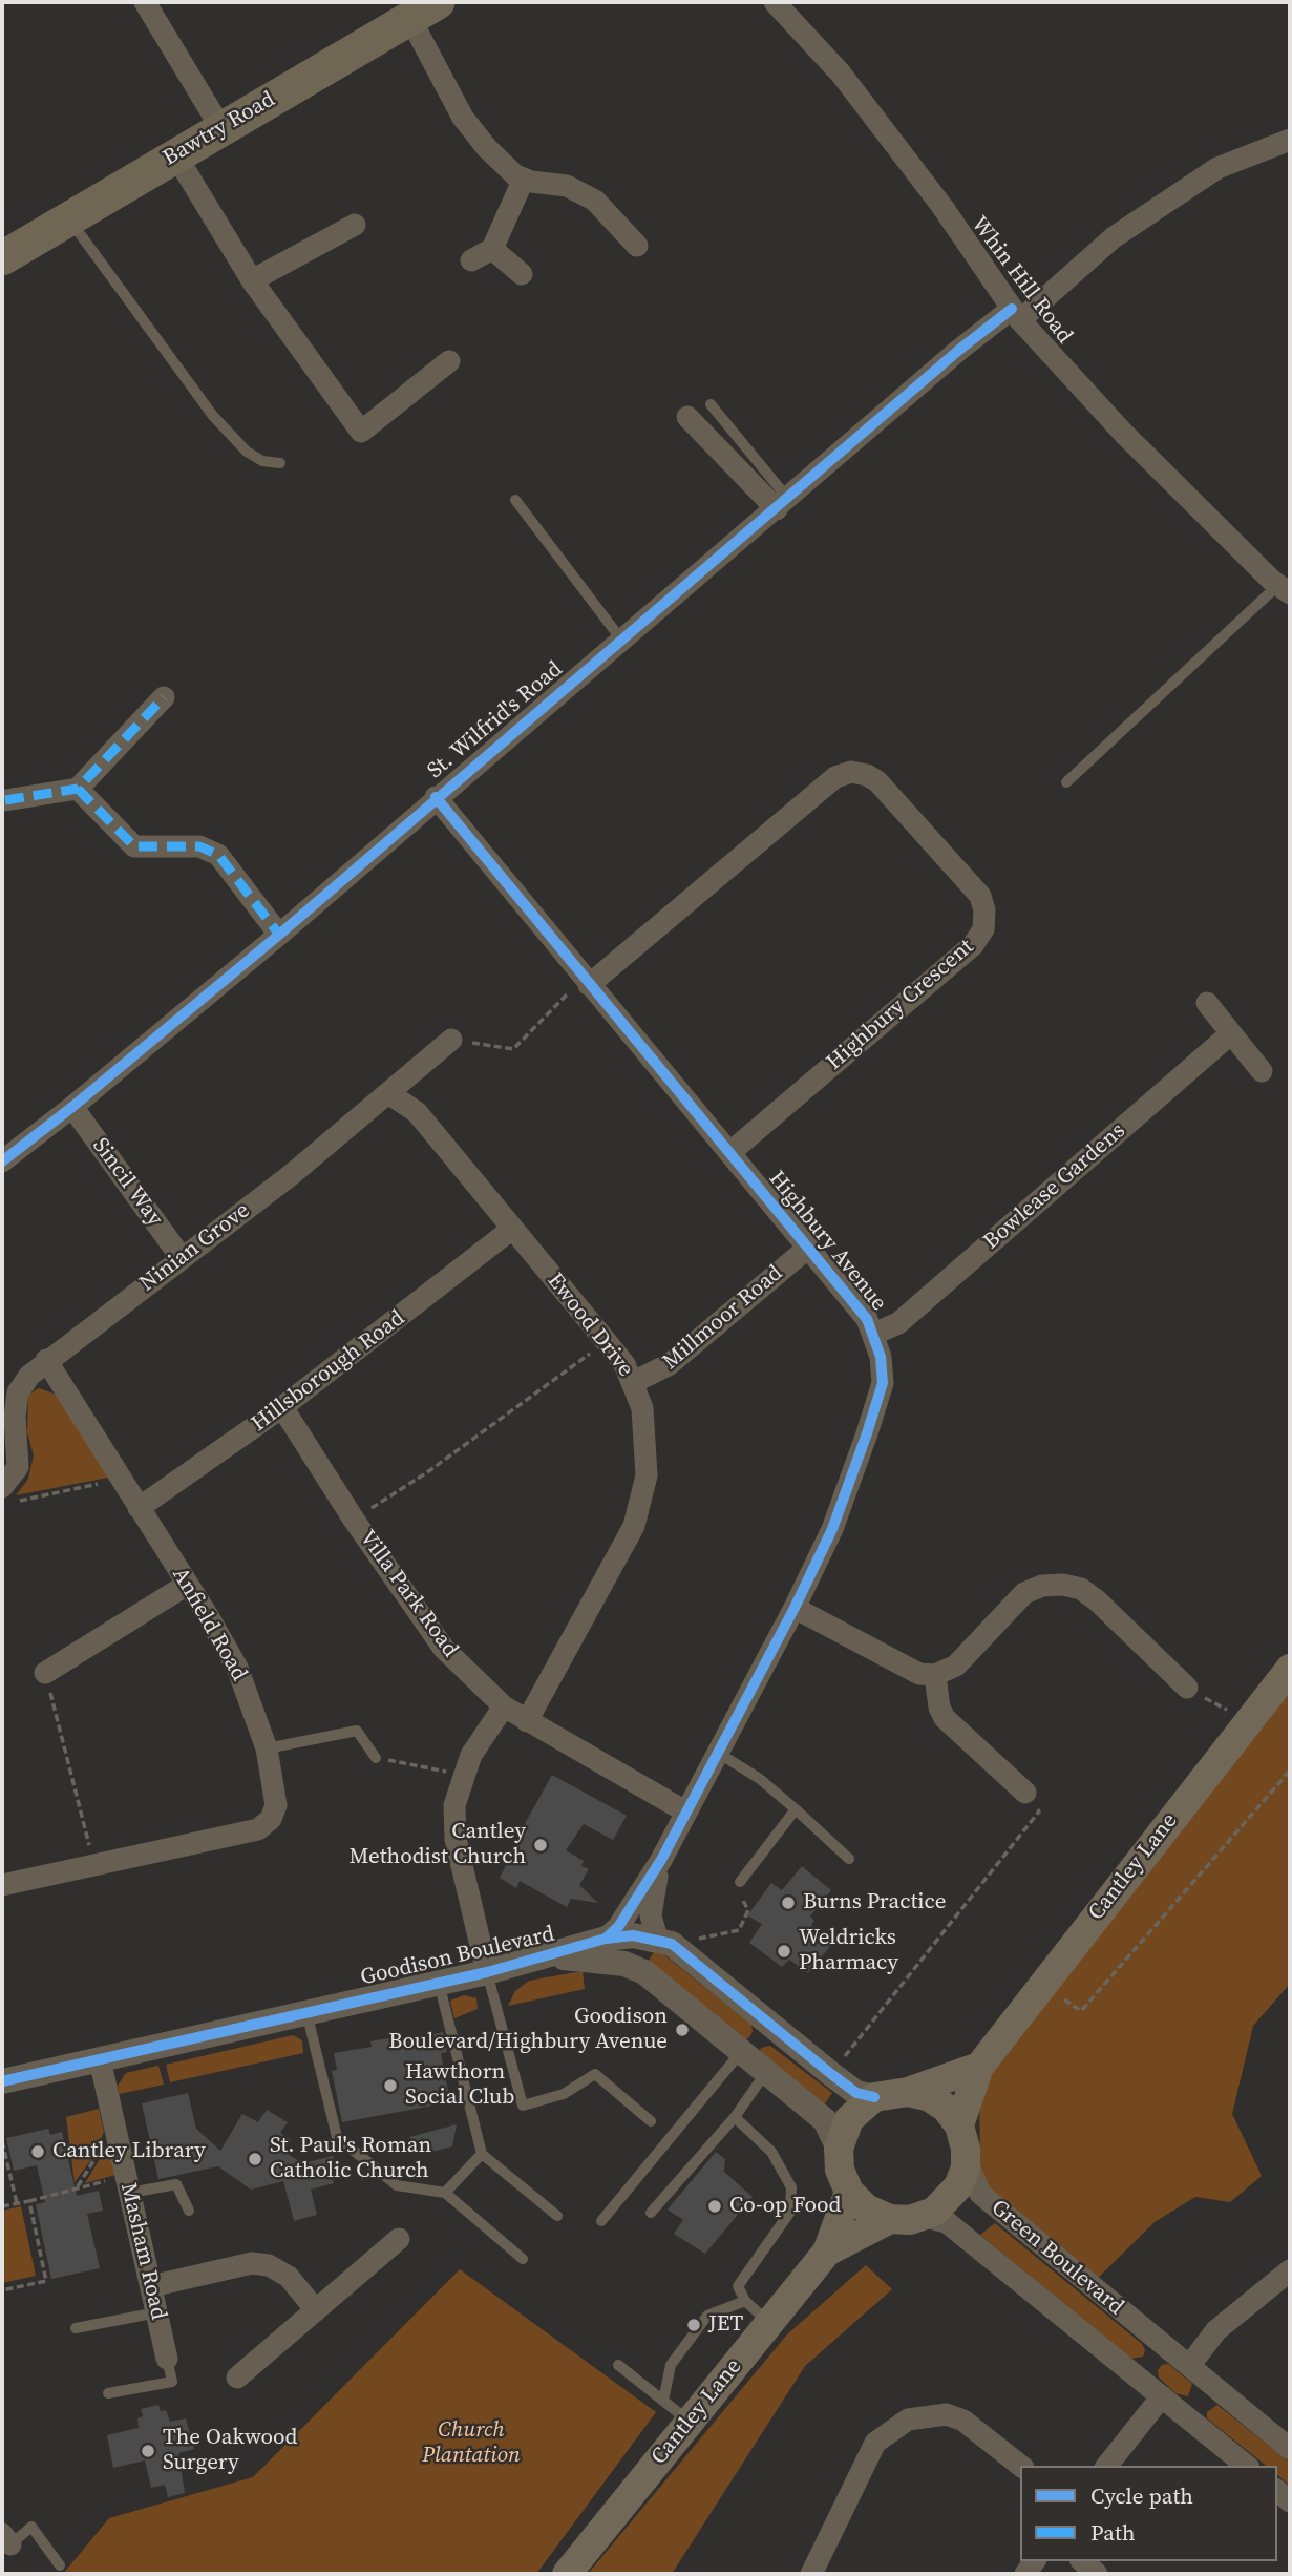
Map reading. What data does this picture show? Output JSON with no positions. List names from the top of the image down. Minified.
{"streets":{"highway":["Bawtry Road"],"main road":["Cantley Lane"],"street":["Whin Hill Road","St. Wilfrid's Road","Highbury Crescent","Sincil Way","Bowlease Gardens","Highbury Avenue","Ninian Grove","Millmoor Road","Ewood Drive","Hillsborough Road","Villa Park Road","Anfield Road","Goodison Boulevard","Masham Road","Green Boulevard"]},"crossings":[["Whin Hill Road","St. Wilfrid's Road"],["St. Wilfrid's Road","Sincil Way"],["St. Wilfrid's Road","Highbury Avenue"],["Highbury Crescent","Highbury Avenue"],["Sincil Way","Ninian Grove"],["Bowlease Gardens","Highbury Avenue"],["Highbury Avenue","Millmoor Road"],["Highbury Avenue","Villa Park Road"],["Ninian Grove","Ewood Drive"],["Ninian Grove","Anfield Road"],["Millmoor Road","Ewood Drive"],["Ewood Drive","Hillsborough Road"],["Ewood Drive","Villa Park Road"],["Hillsborough Road","Villa Park Road"],["Hillsborough Road","Anfield Road"],["Cantley Lane","Goodison Boulevard"],["Cantley Lane","Green Boulevard"],["Goodison Boulevard","Masham Road"],["Goodison Boulevard","Green Boulevard"]],"parks":["Church Plantation"],"places":["Cantley Methodist Church","Burns Practice","Weldricks Pharmacy","Goodison Boulevard/Highbury Avenue","Hawthorn Social Club","Cantley Library","St. Paul's Roman Catholic Church","Co-op Food","JET","The Oakwood Surgery"],"legend":["Cycle path","Path"]}
